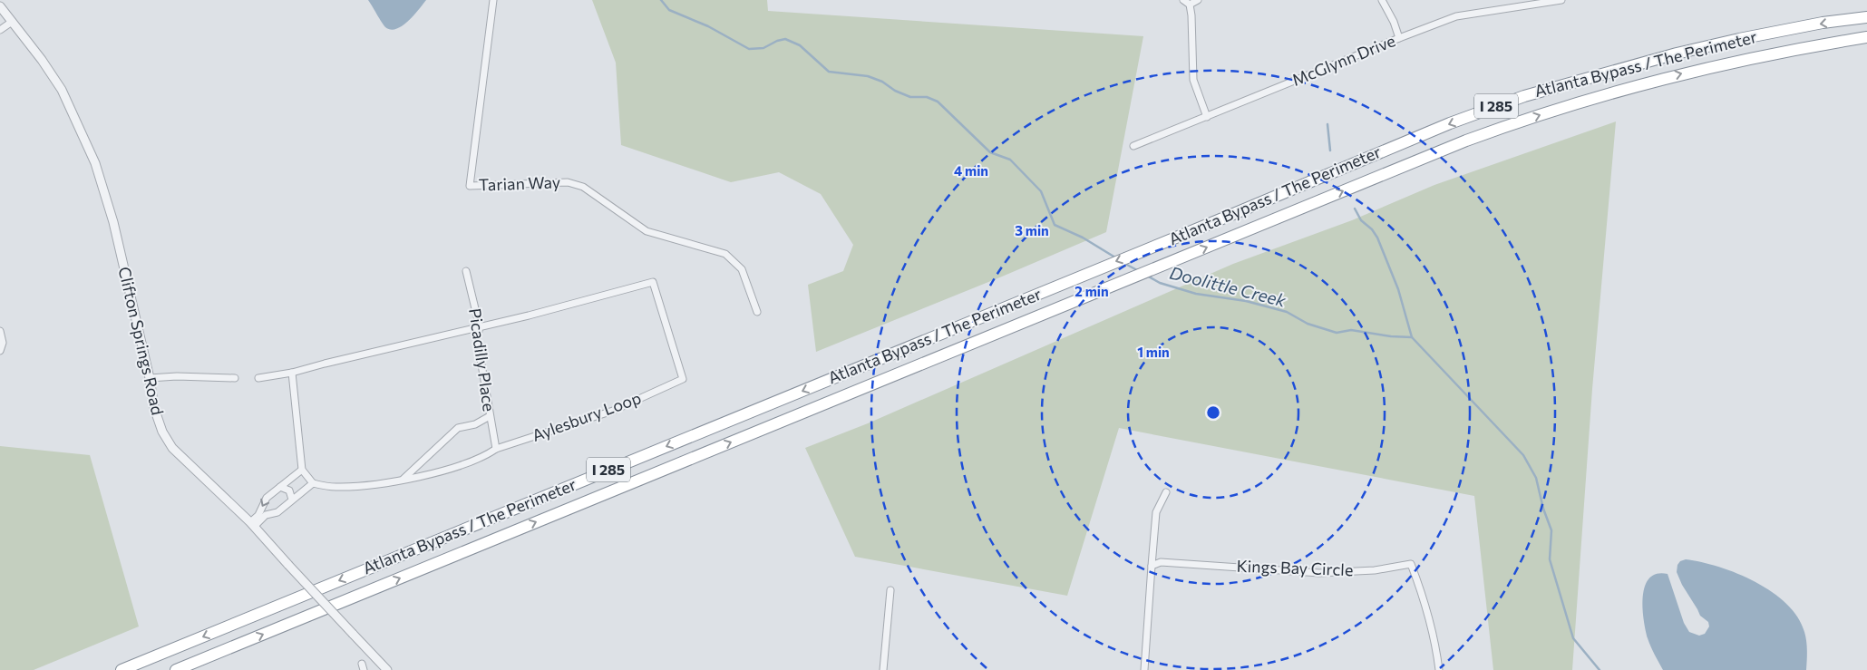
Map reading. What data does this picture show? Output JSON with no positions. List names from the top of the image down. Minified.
{"streets":{"highway":["Atlanta Bypass / The Perimeter","I 285"],"street":["McGlynn Drive","Tarian Way","Clifton Springs Road","Picadilly Place","Aylesbury Loop","Kings Bay Circle"]},"crossings":[["Picadilly Place","Aylesbury Loop"]],"water":["Doolittle Creek"],"rings":["4 min","3 min","2 min","1 min"]}
